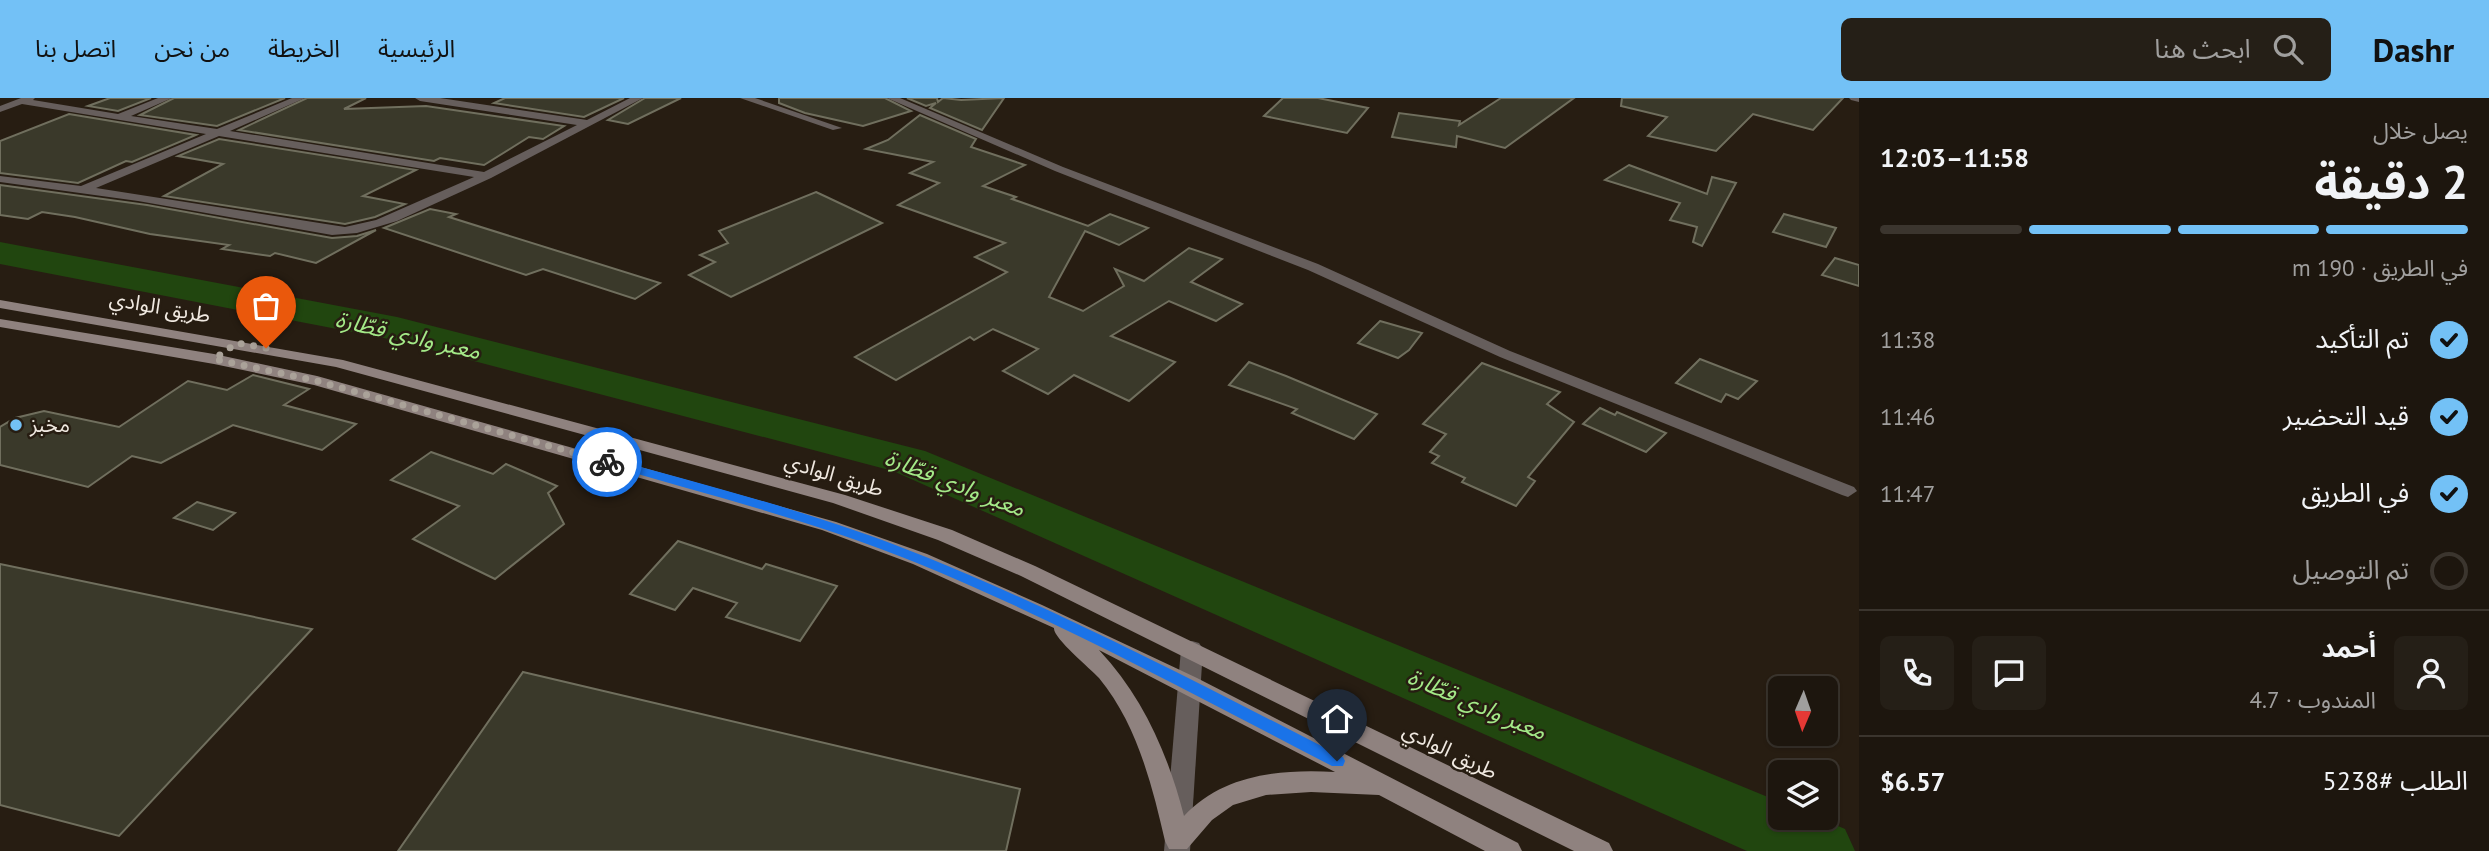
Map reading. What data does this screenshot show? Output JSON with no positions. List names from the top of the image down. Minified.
{"streets":{"main road":["طريق الوادي"]},"water":["معبر وادي قطّارة"],"places":["مخبز"],"north":"bottom","page":{"header":"Dashr","search":"ابحث هنا","nav":["الرئيسية","الخريطة","من نحن","اتصل بنا"],"heading":["2 دقيقة","يصل خلال","11:58–12:03"],"panel":["أحمد","المندوب · 4.7","الطلب #5238","$6.57"],"bar":"في الطريق · 190 m","list":[["تم التأكيد","11:38"],["قيد التحضير","11:46"],["في الطريق","11:47"],"تم التوصيل"]}}
